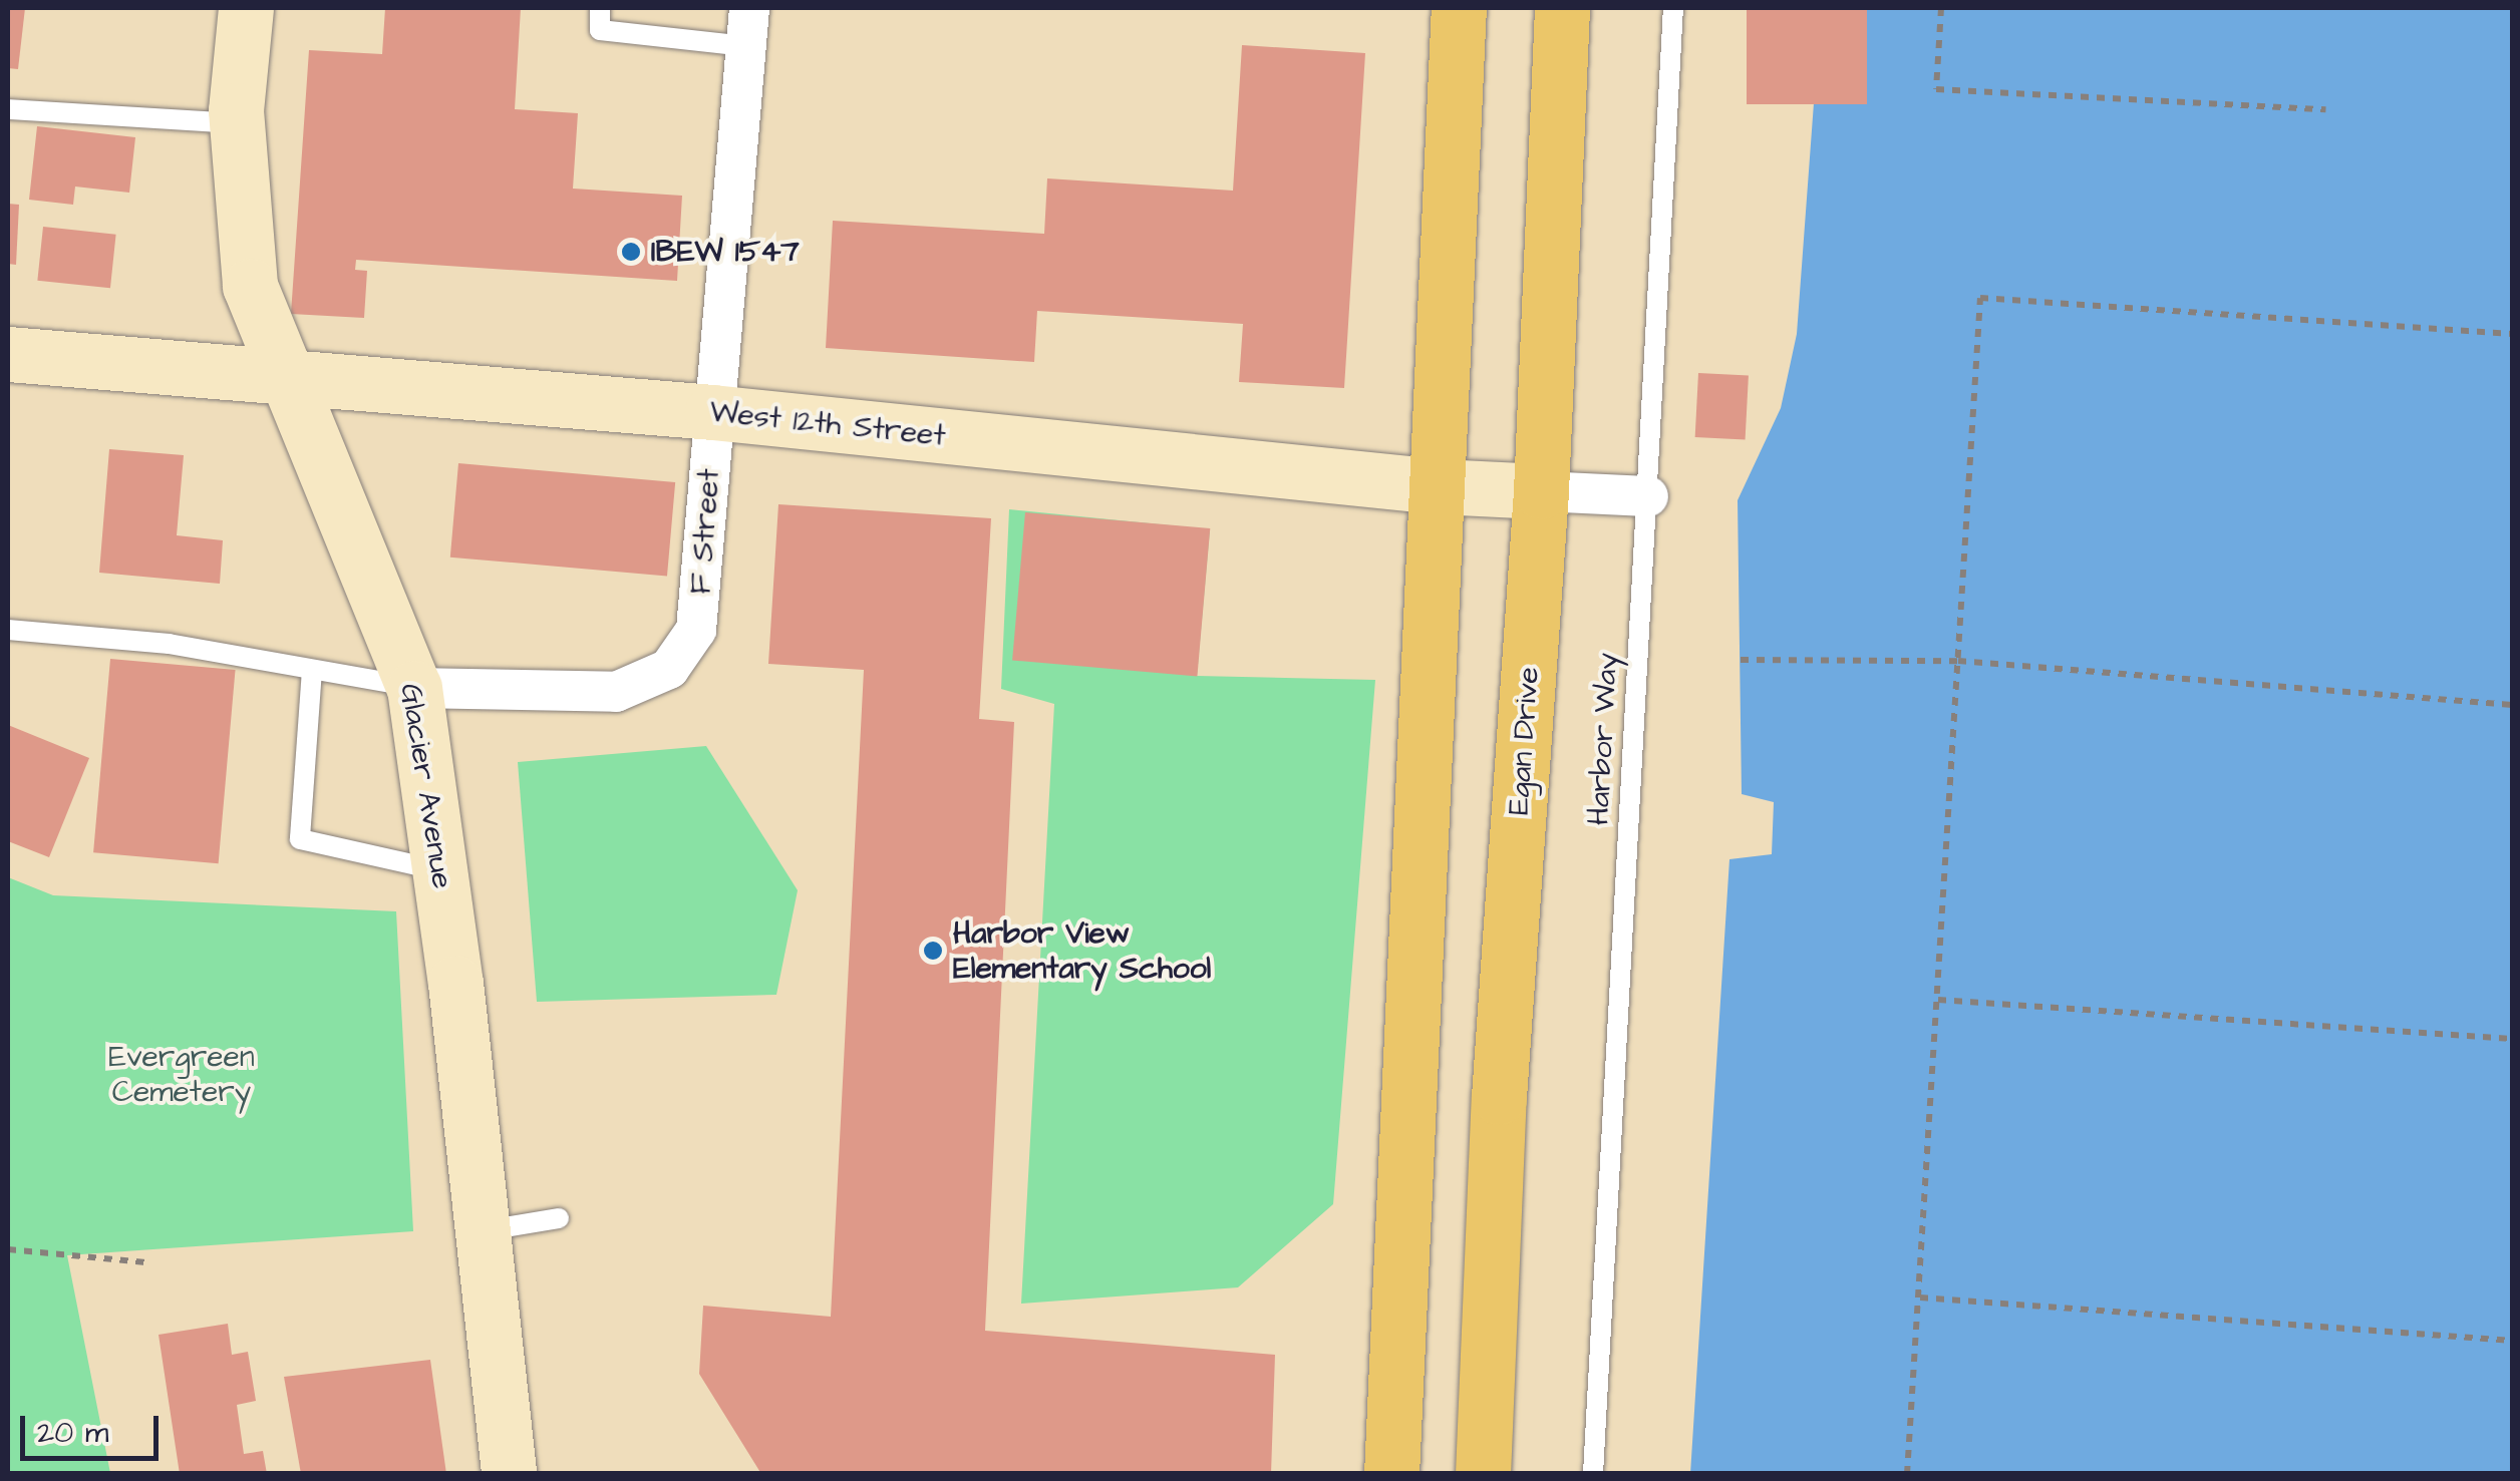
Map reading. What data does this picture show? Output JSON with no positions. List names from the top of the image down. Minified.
{"streets":{"highway":["Egan Drive"],"main road":["West 12th Street","Glacier Avenue"],"street":["F Street"],"lane":["Harbor Way"]},"crossings":[["West 12th Street","F Street"],["West 12th Street","Harbor Way"],["West 12th Street","Egan Drive"],["West 12th Street","Glacier Avenue"],["F Street","Glacier Avenue"]],"parks":["Evergreen Cemetery"],"places":["IBEW 1547","Harbor View Elementary School"],"scale_bar":"20 m"}
